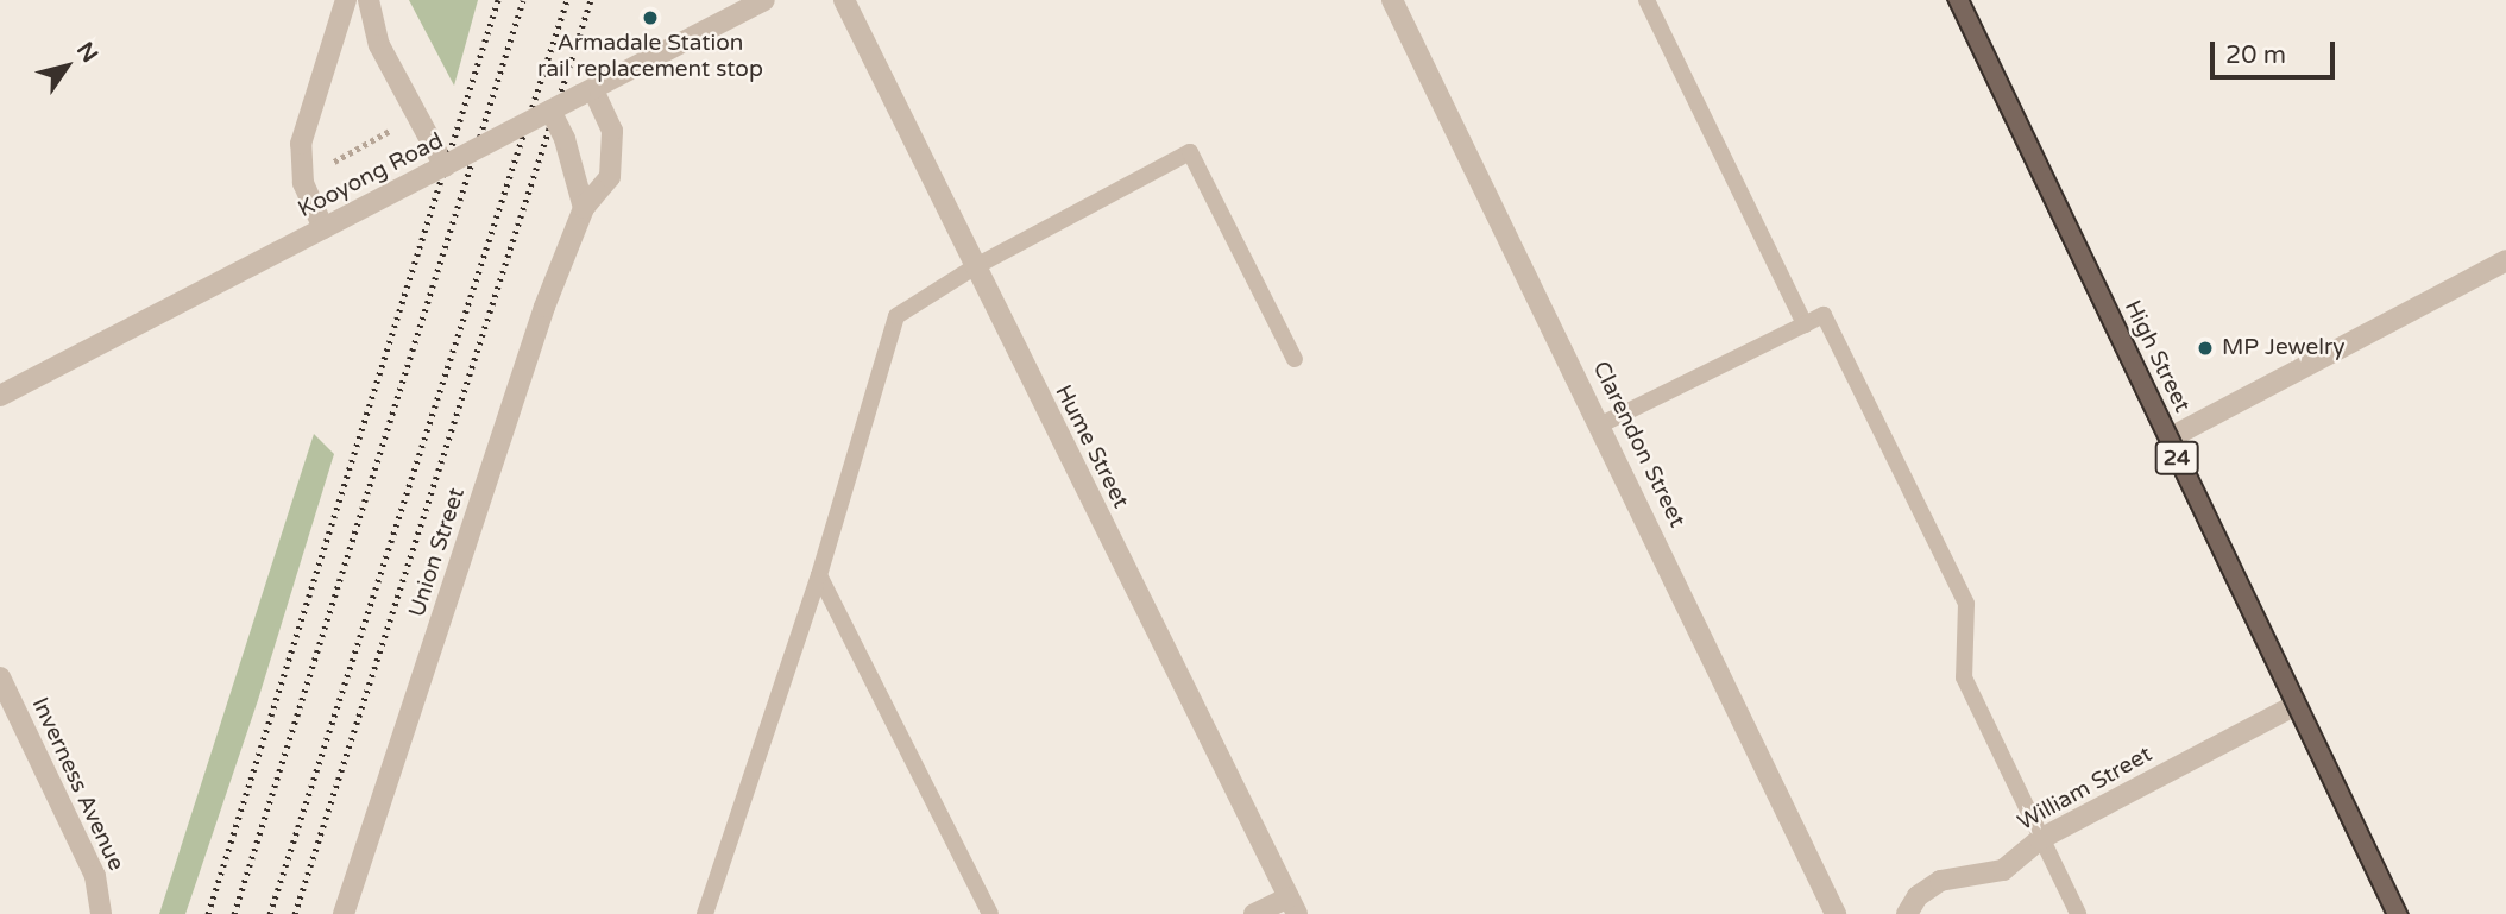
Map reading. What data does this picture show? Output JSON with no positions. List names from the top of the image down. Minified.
{"streets":{"main road":["High Street","24"],"street":["Kooyong Road","Clarendon Street","Hume Street","Union Street","Inverness Avenue","William Street"]},"crossings":[["Kooyong Road","Union Street"],["High Street","William Street"]],"places":["Armadale Station rail replacement stop","MP Jewelry"],"scale_bar":"20 m","north":"top right"}
